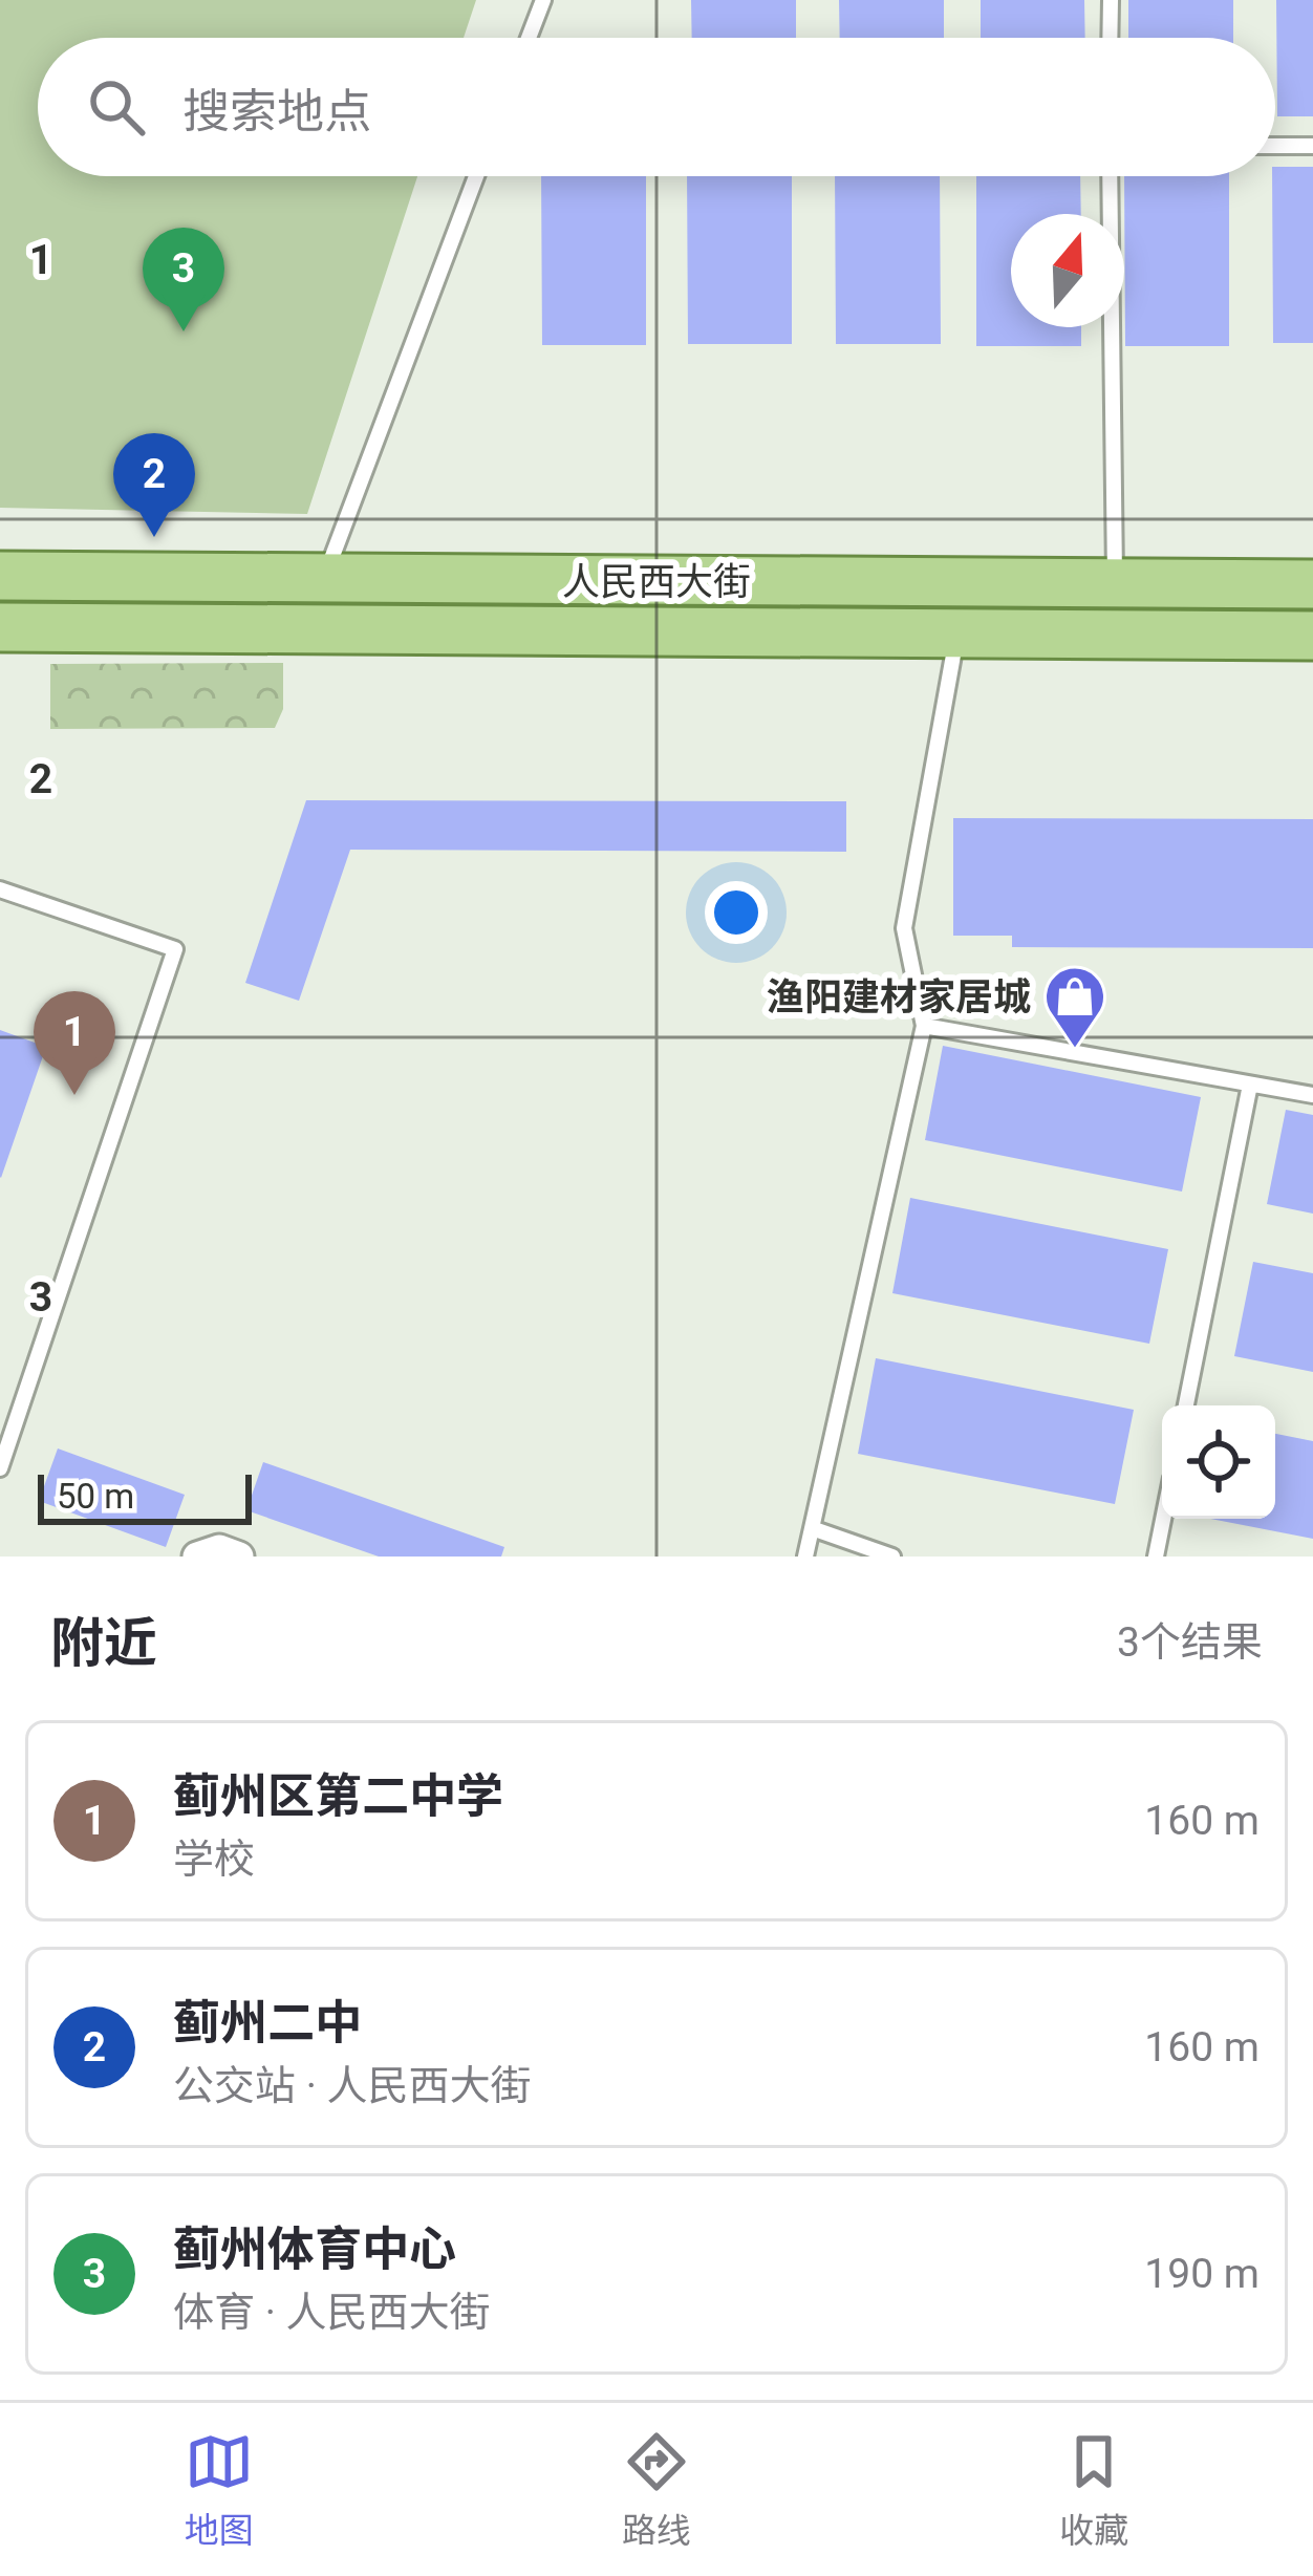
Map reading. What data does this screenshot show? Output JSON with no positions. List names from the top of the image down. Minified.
{"streets":{"main road":["人民西大街"]},"places":{"shop":["渔阳建材家居城"]},"scale_bar":"50 m","north":"top","page":{"search":"搜索地点","pins":["3","2","1"],"scale":"50 m","heading":["附近","3个结果"],"list":[{"mark":"1","name":"蓟州区第二中学","note":"学校","value":"160 m"},{"mark":"2","name":"蓟州二中","note":"公交站 · 人民西大街","value":"160 m"},{"mark":"3","name":"蓟州体育中心","note":"体育 · 人民西大街","value":"190 m"}],"nav":["地图","路线","收藏"]},"grid":{"rows":["1","2","3"]}}
